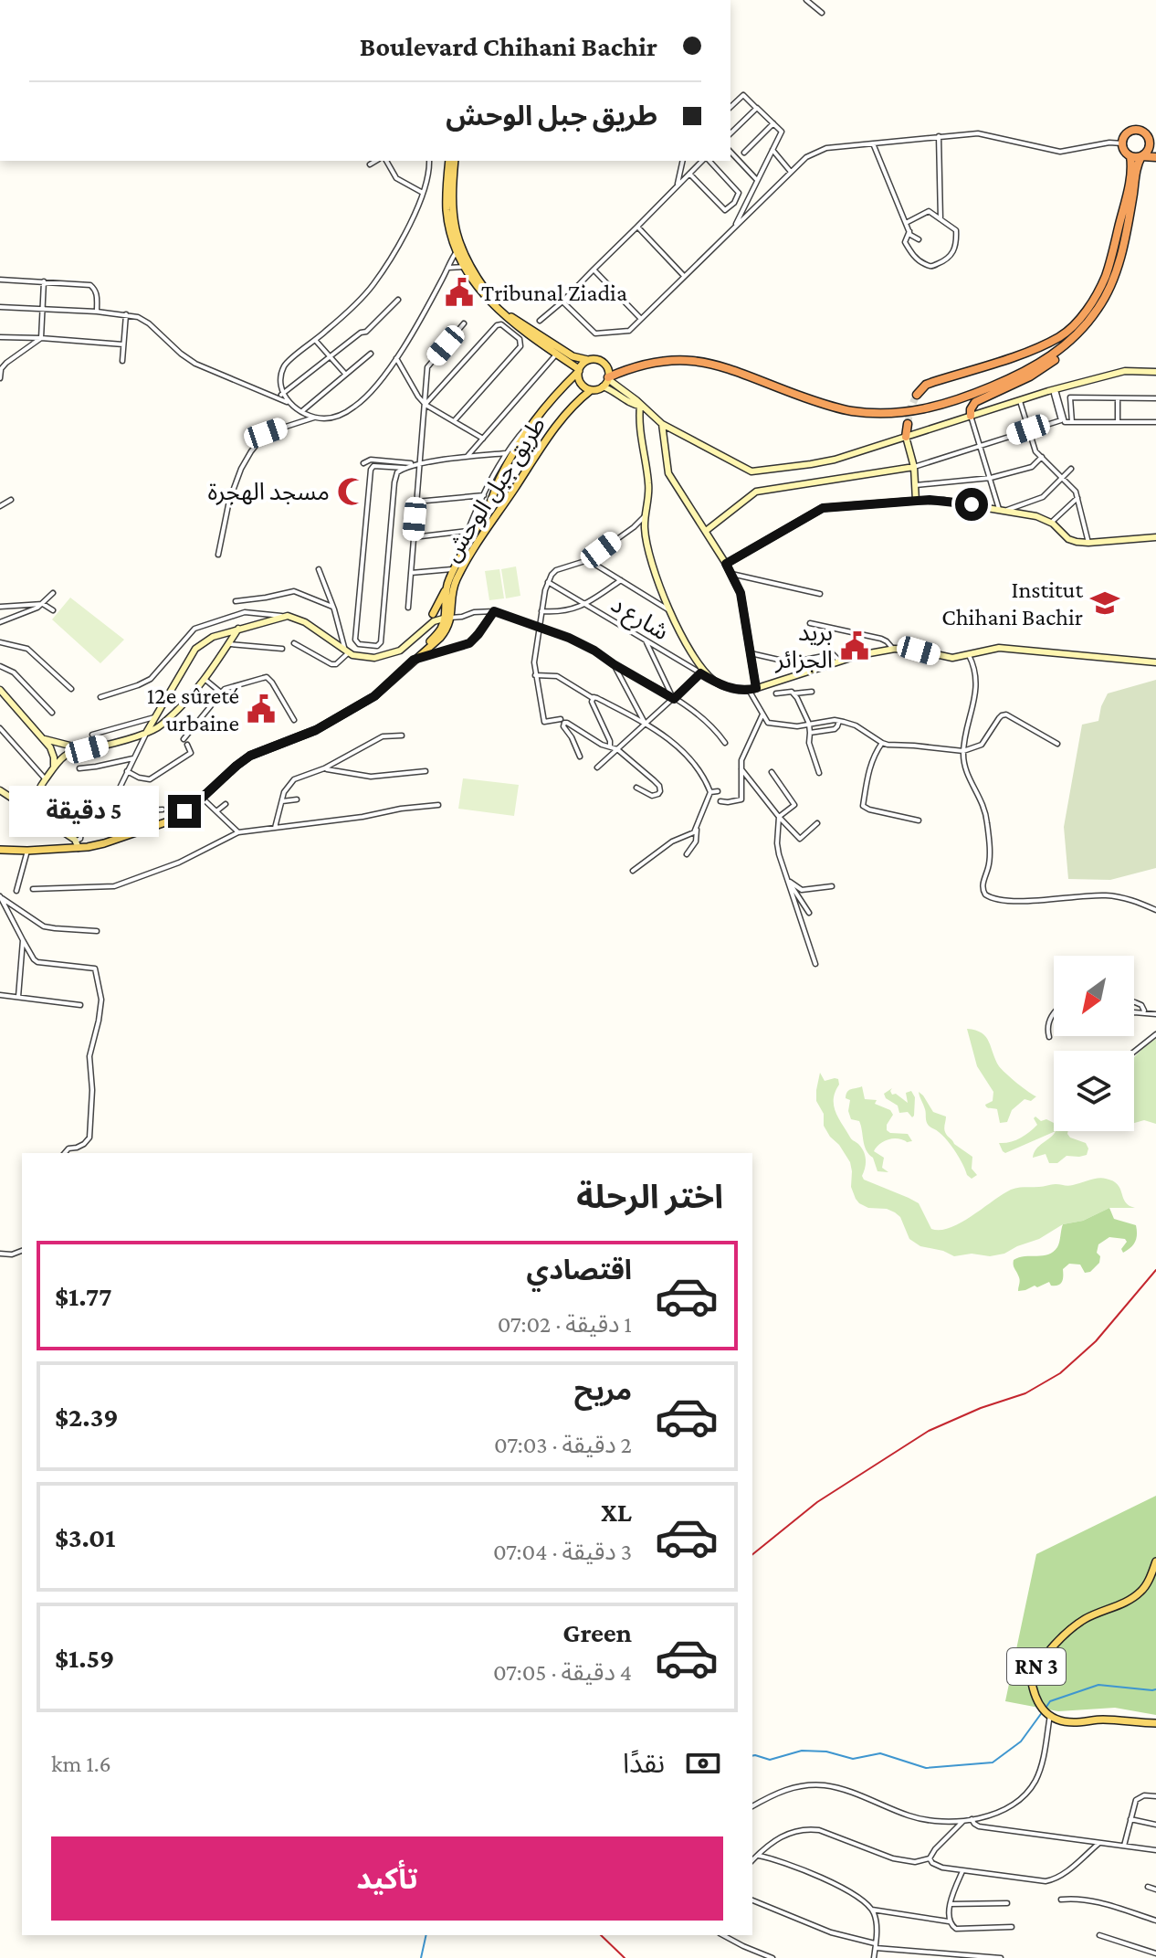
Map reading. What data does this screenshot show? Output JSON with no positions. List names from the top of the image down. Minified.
{"streets":{"main road":["طريق جبل الوحش","RN 3"],"street":["شارع د"]},"places":{"public building":["Tribunal Ziadia","بريد الجزائر","12e sûreté urbaine"],"mosque":["مسجد الهجرة"],"school or university":["Institut Chihani Bachir"]},"north":"bottom left","page":{"banner":["Boulevard Chihani Bachir","طريق جبل الوحش"],"bubble":"5 دقيقة","heading":"اختر الرحلة","list":[{"name":"اقتصادي","note":"1 دقيقة · 07:02","value":"$1.77"},{"name":"مريح","note":"2 دقيقة · 07:03","value":"$2.39"},{"name":"XL","note":"3 دقيقة · 07:04","value":"$3.01"},{"name":"Green","note":"4 دقيقة · 07:05","value":"$1.59"}],"pay":["نقدًا","1.6 km"],"buttons":"تأكيد"}}
